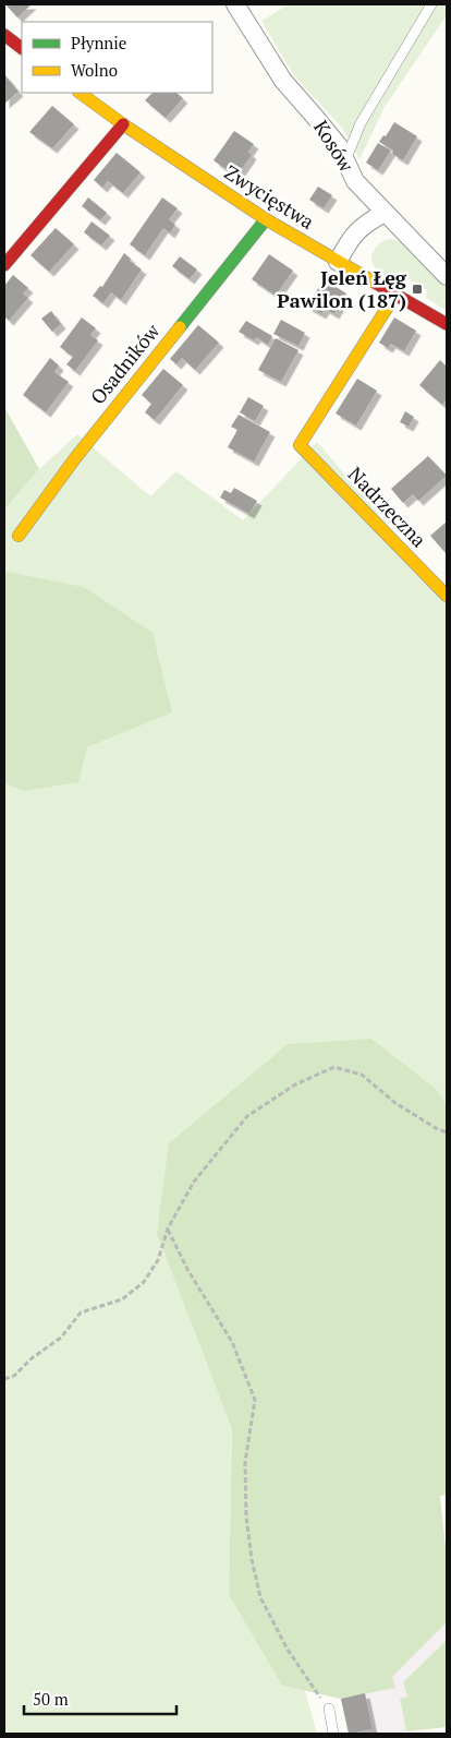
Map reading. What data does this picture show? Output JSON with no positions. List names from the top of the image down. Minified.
{"streets":{"street":["Kosów","Zwycięstwa","Osadników","Nadrzeczna"]},"crossings":[["Zwycięstwa","Osadników"],["Zwycięstwa","Nadrzeczna"]],"places":{"transit":["Jeleń Łęg Pawilon (187)"]},"legend":["Płynnie","Wolno"],"scale_bar":"50 m"}
